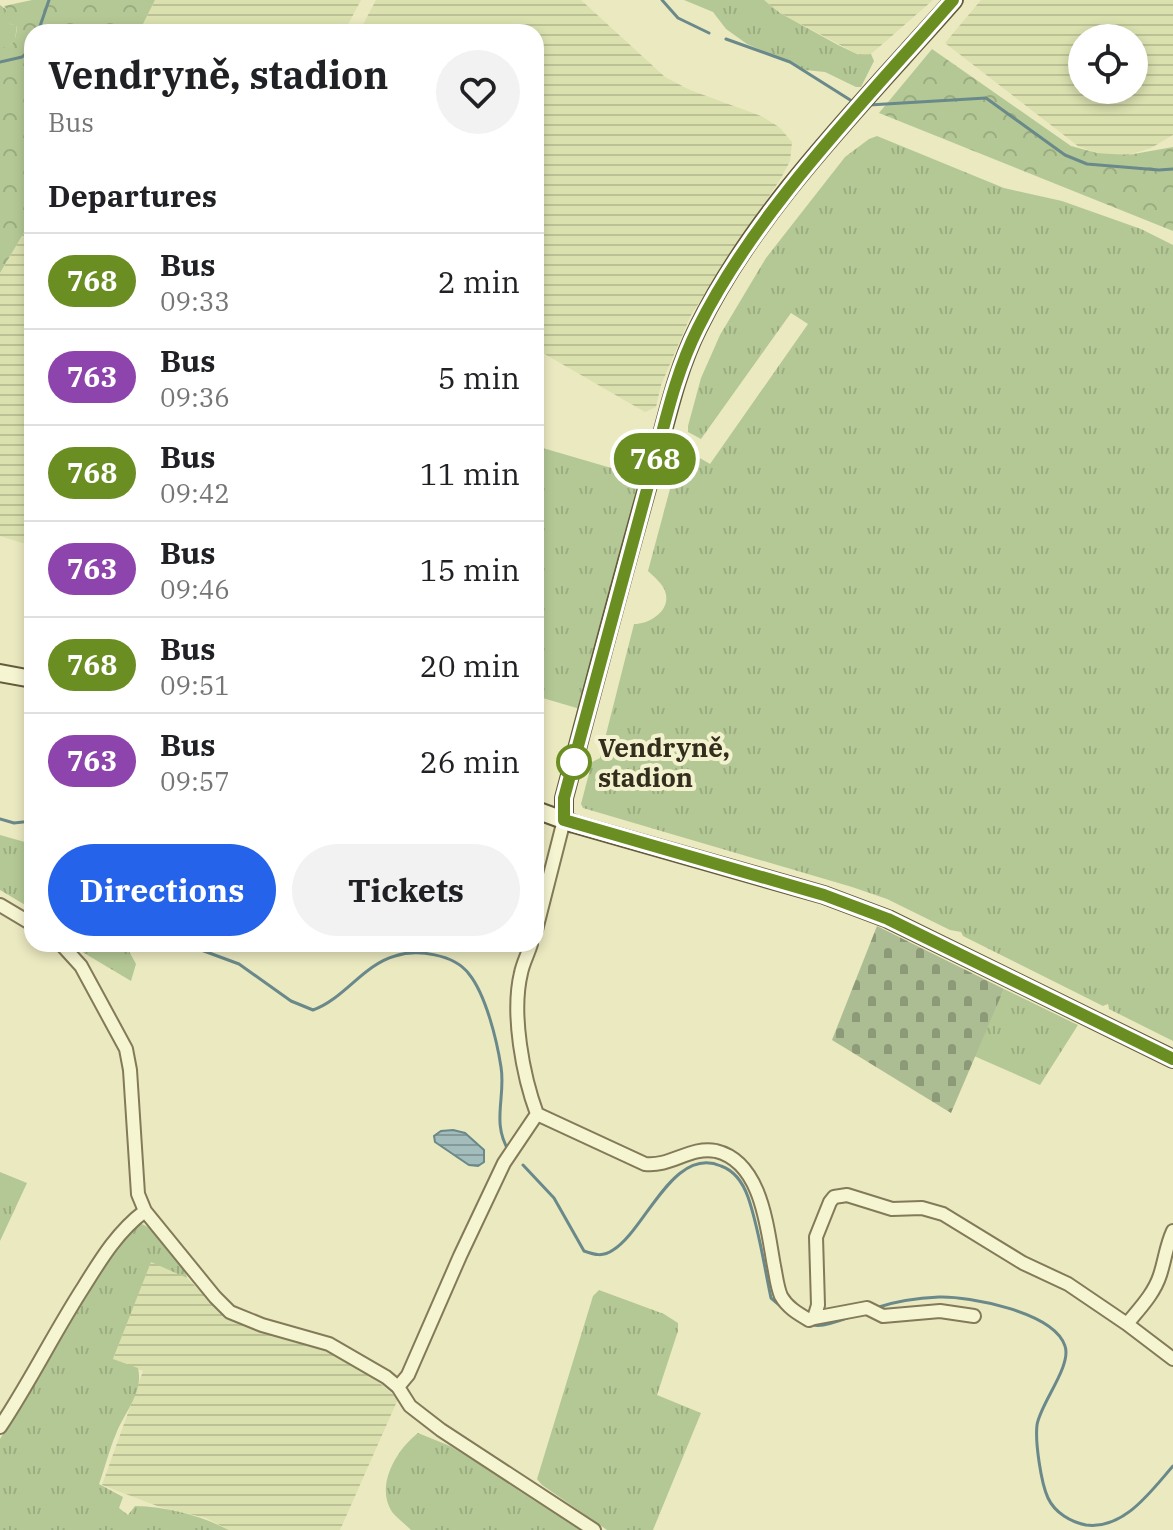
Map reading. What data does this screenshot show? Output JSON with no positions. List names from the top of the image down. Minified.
{"places":["Vendryně, stadion"],"lines":["bus line 768"],"page":{"on_map":"768","heading":[["Vendryně, stadion","Bus"],"Departures"],"list":[{"mark":"768","name":"Bus","note":"09:33","value":"2 min"},{"mark":"763","name":"Bus","note":"09:36","value":"5 min"},{"mark":"768","name":"Bus","note":"09:42","value":"11 min"},{"mark":"763","name":"Bus","note":"09:46","value":"15 min"},{"mark":"768","name":"Bus","note":"09:51","value":"20 min"},{"mark":"763","name":"Bus","note":"09:57","value":"26 min"}],"buttons":["Directions","Tickets"]}}
